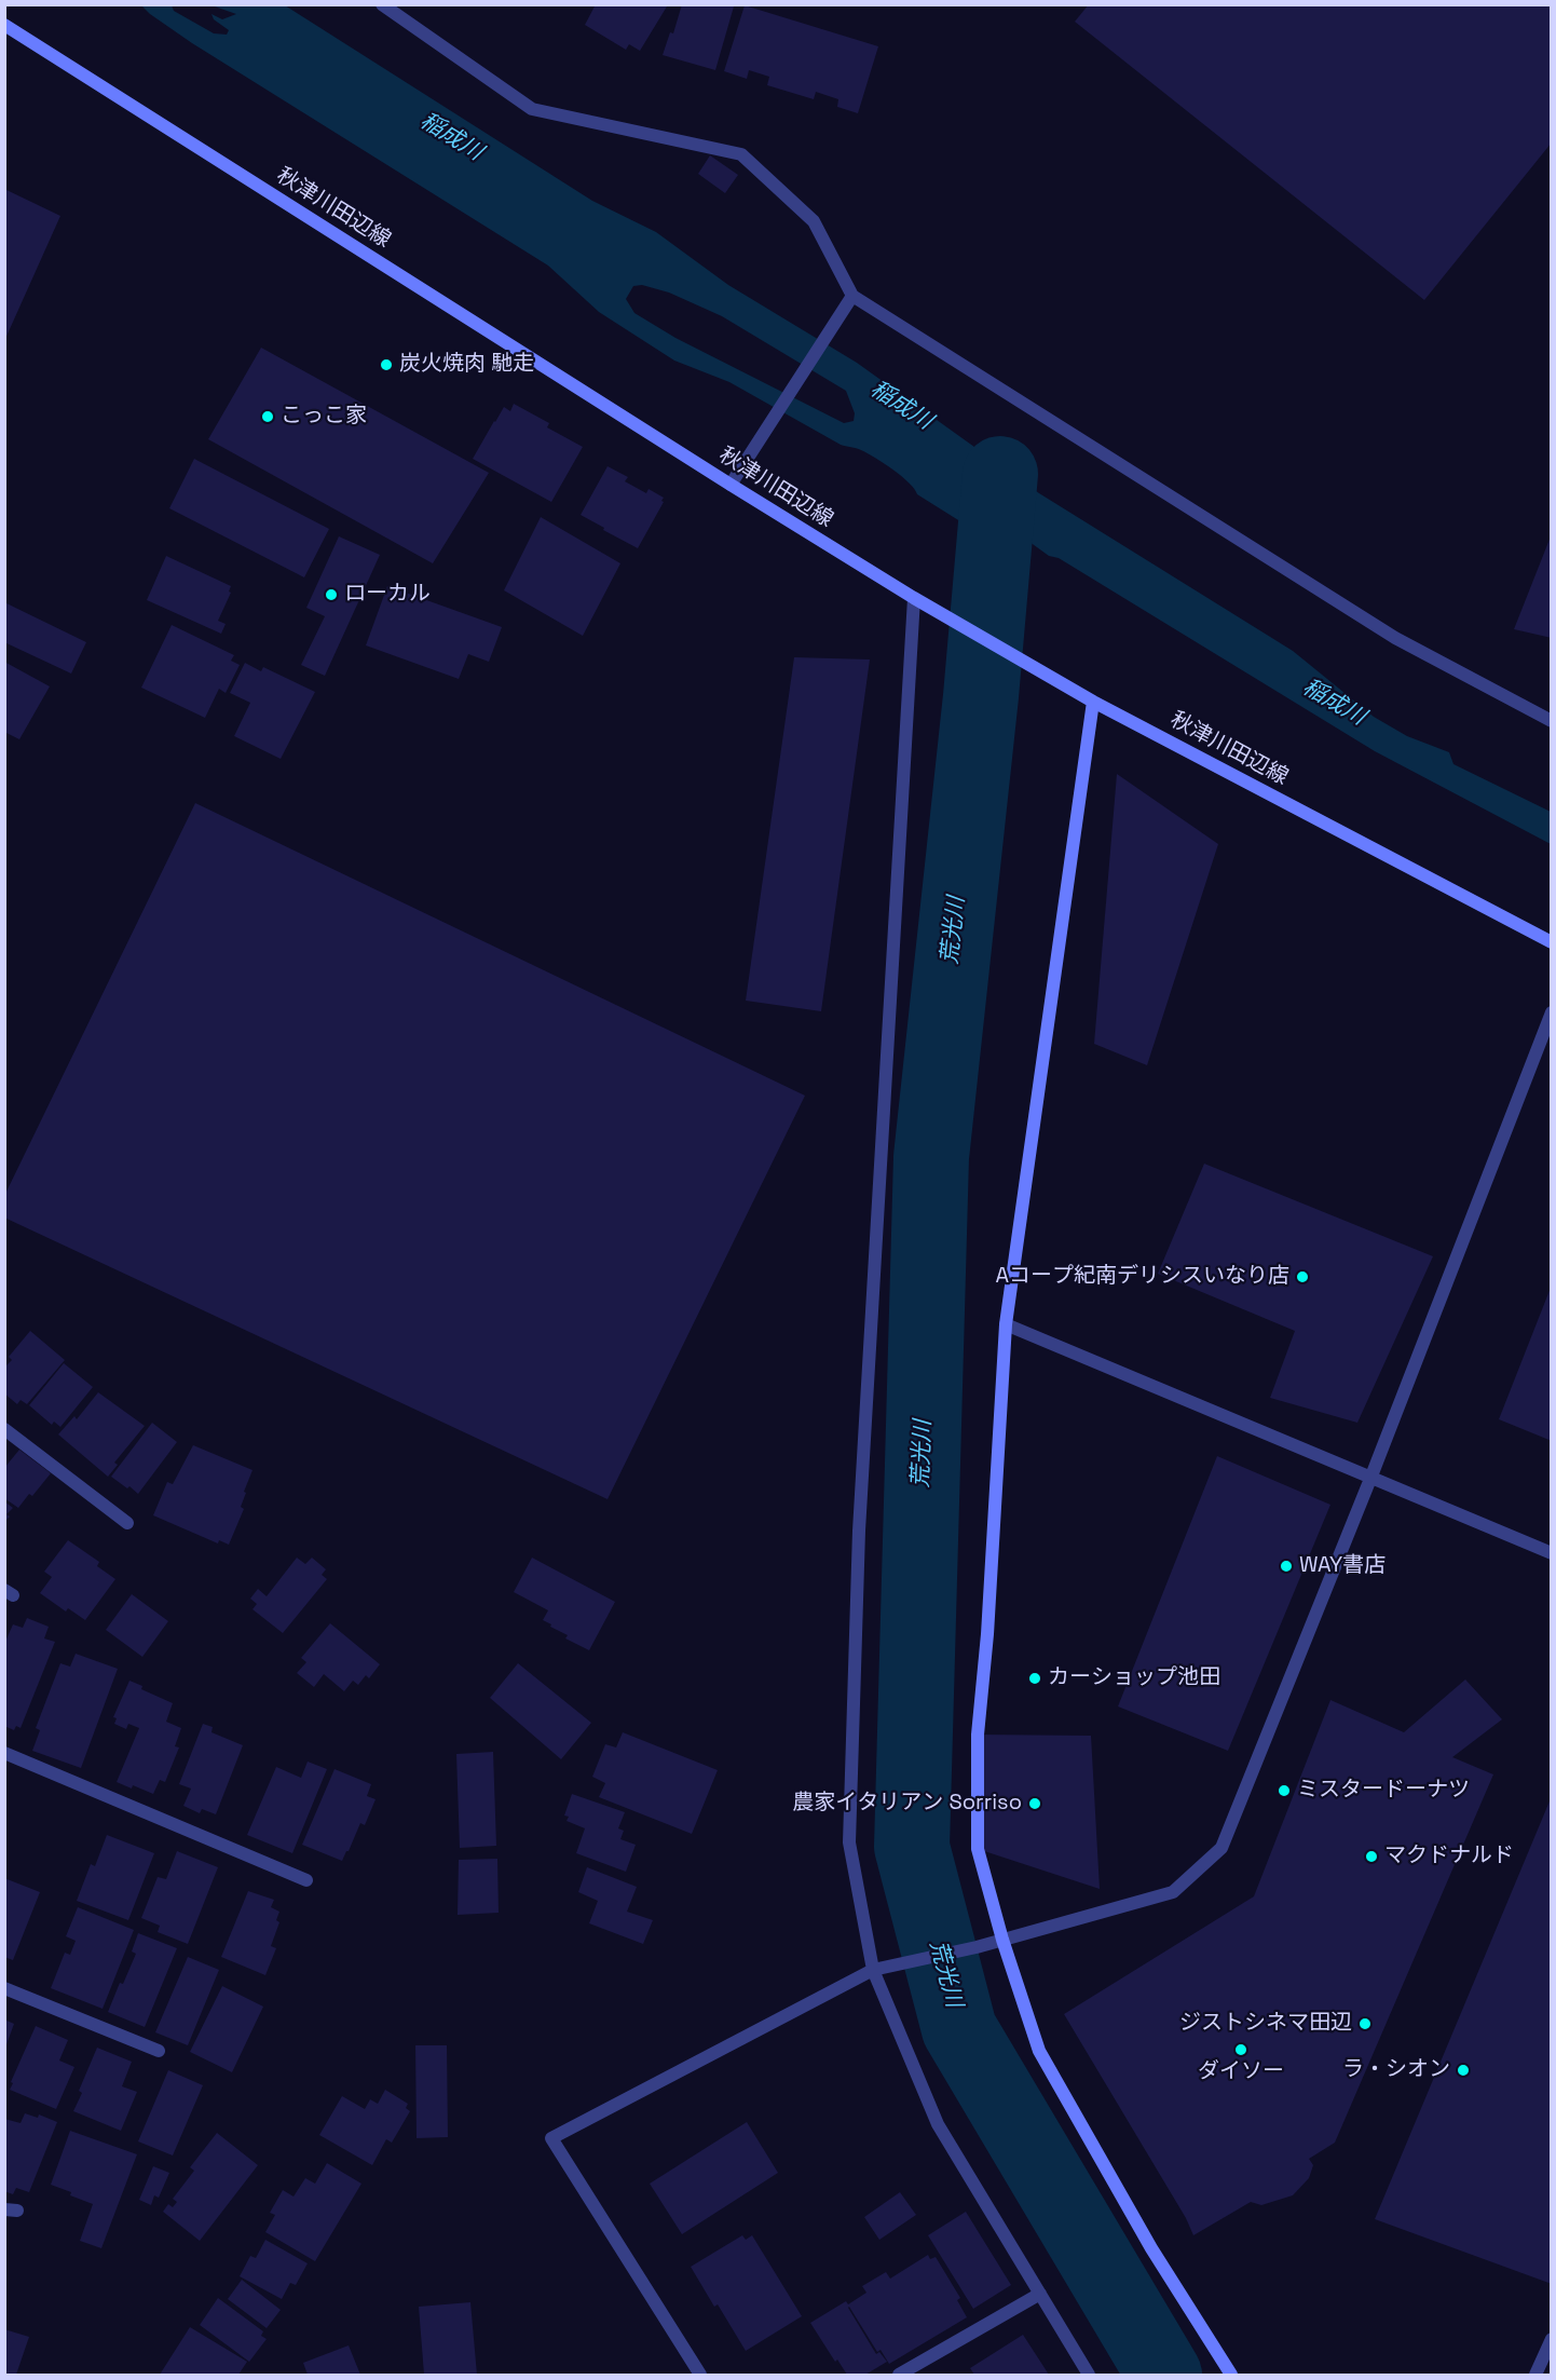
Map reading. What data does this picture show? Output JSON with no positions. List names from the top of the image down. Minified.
{"streets":{"main road":["秋津川田辺線"]},"water":["稲成川","荒光川"],"places":["炭火焼肉 馳走","こっこ家","ローカル","Aコープ紀南デリシスいなり店","WAY書店","カーショップ池田","ミスタードーナツ","農家イタリアン Sorriso","マクドナルド","ジストシネマ田辺","ダイソー","ラ・シオン"]}
